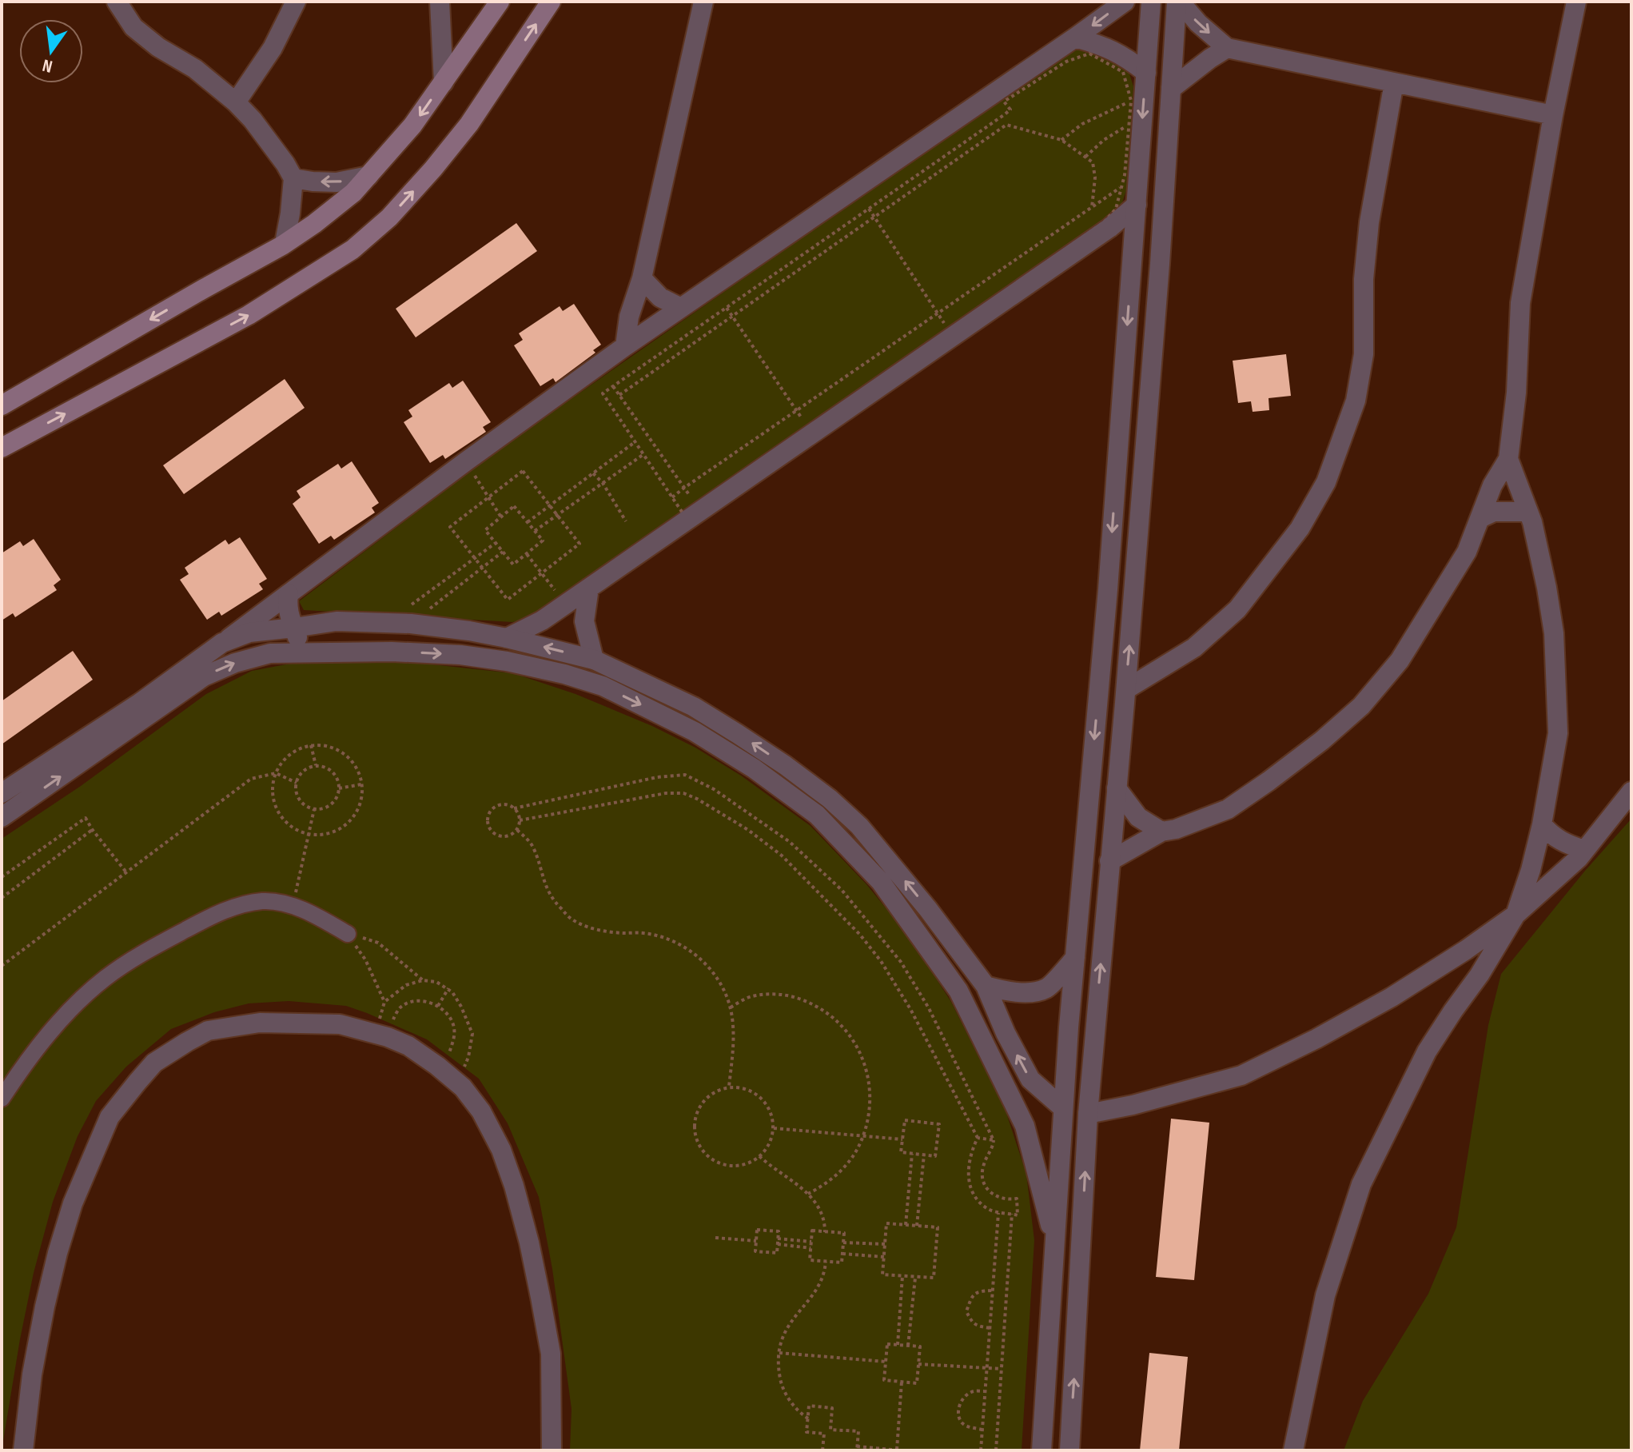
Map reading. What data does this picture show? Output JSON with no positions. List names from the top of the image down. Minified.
{"north":"bottom"}
